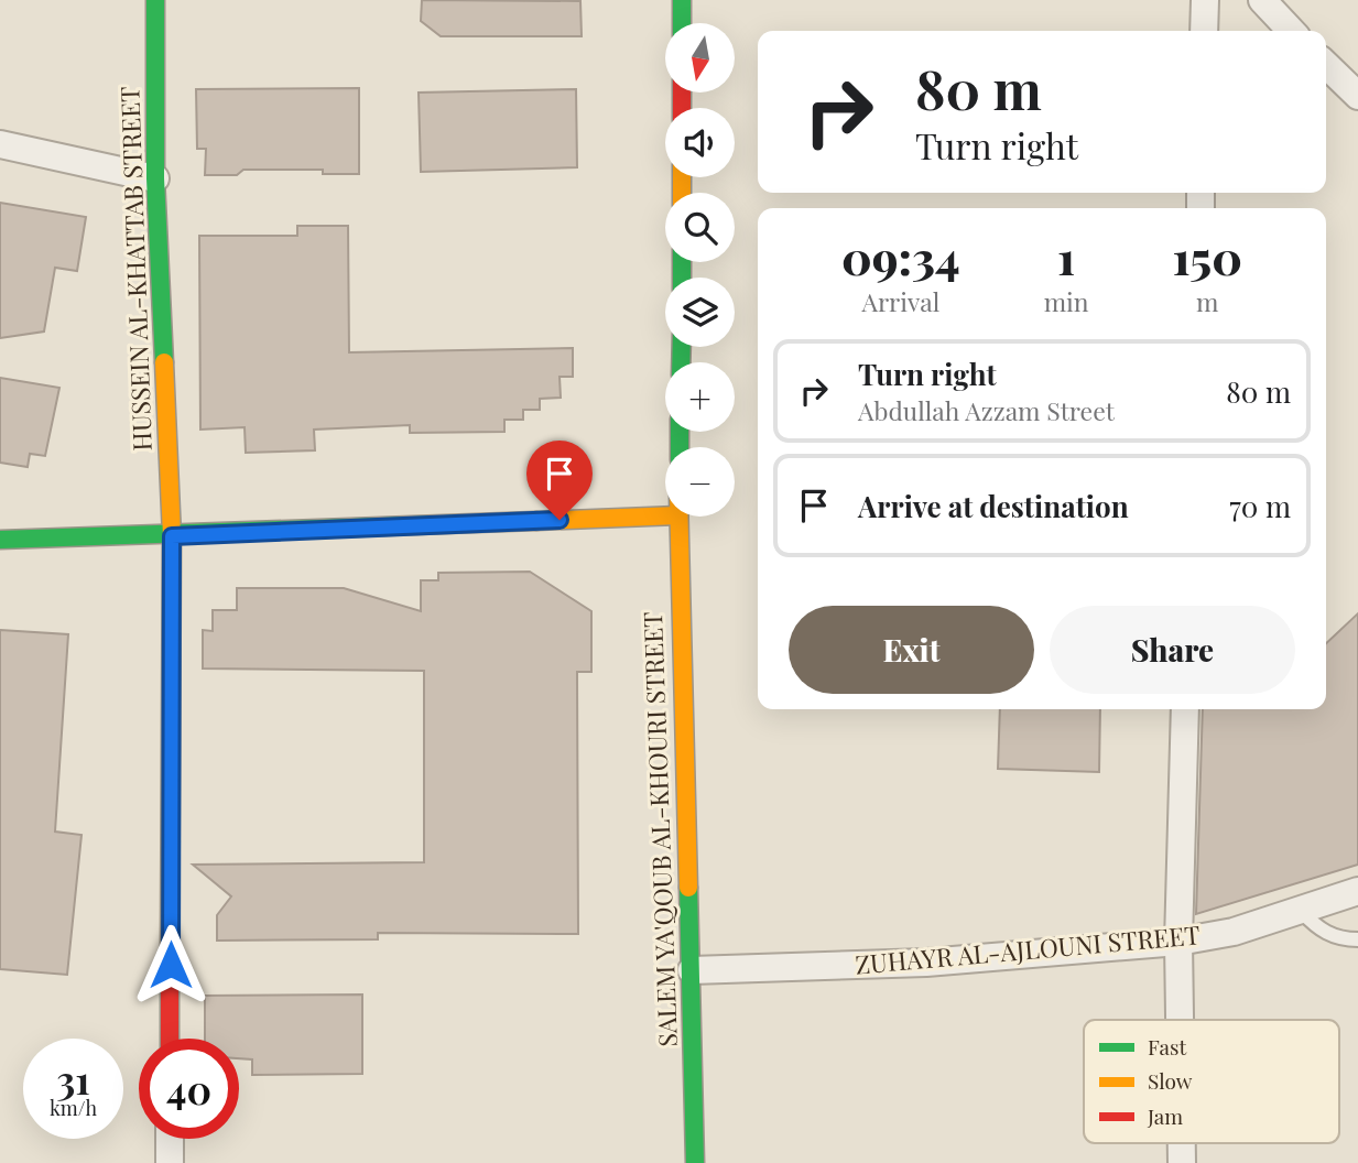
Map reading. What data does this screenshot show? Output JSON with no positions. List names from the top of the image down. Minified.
{"streets":{"street":["HUSSEIN AL-KHATTAB STREET","SALEM YA'QOUB AL-KHOURI STREET","ZUHAYR AL-AJLOUNI STREET"]},"crossings":[["SALEM YA'QOUB AL-KHOURI STREET","ZUHAYR AL-AJLOUNI STREET"]],"legend":["Fast","Slow","Jam"],"north":"bottom","page":{"map_buttons":["+","−"],"turn":["80 m","Turn right"],"eta":["09:34","Arrival","1","min","150","m"],"list":[{"name":"Turn right","note":"Abdullah Azzam Street","value":"80 m"},{"name":"Arrive at destination","value":"70 m"}],"buttons":["Exit","Share"],"speed":"31 km/h","limit":"40"}}
